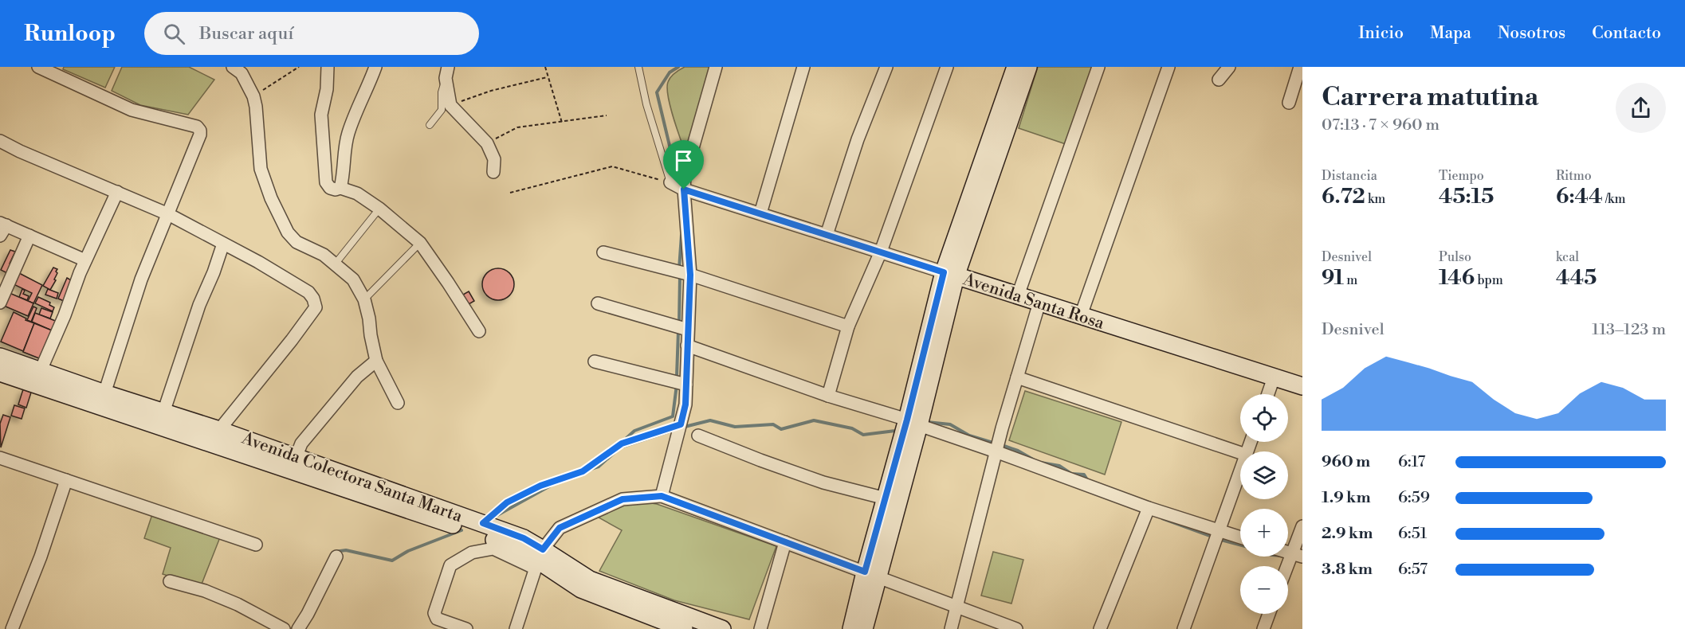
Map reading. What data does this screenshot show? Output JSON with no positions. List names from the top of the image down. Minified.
{"streets":{"street":["Avenida Santa Rosa","Avenida Colectora Santa Marta"]},"page":{"header":"Runloop","search":"Buscar aquí","nav":["Inicio","Mapa","Nosotros","Contacto"],"heading":["Carrera matutina","07:13 · 7 × 960 m"],"stats":[["Distancia","6.72 km"],["Tiempo","45:15"],["Ritmo","6:44 /km"],["Desnivel","91 m"],["Pulso","146 bpm"],["kcal","445"]],"chart":["Desnivel","113–123 m"],"map_buttons":["+","−"],"list":[{"name":"960 m","note":"6:17"},{"name":"1.9 km","note":"6:59"},{"name":"2.9 km","note":"6:51"},{"name":"3.8 km","note":"6:57"}]}}
